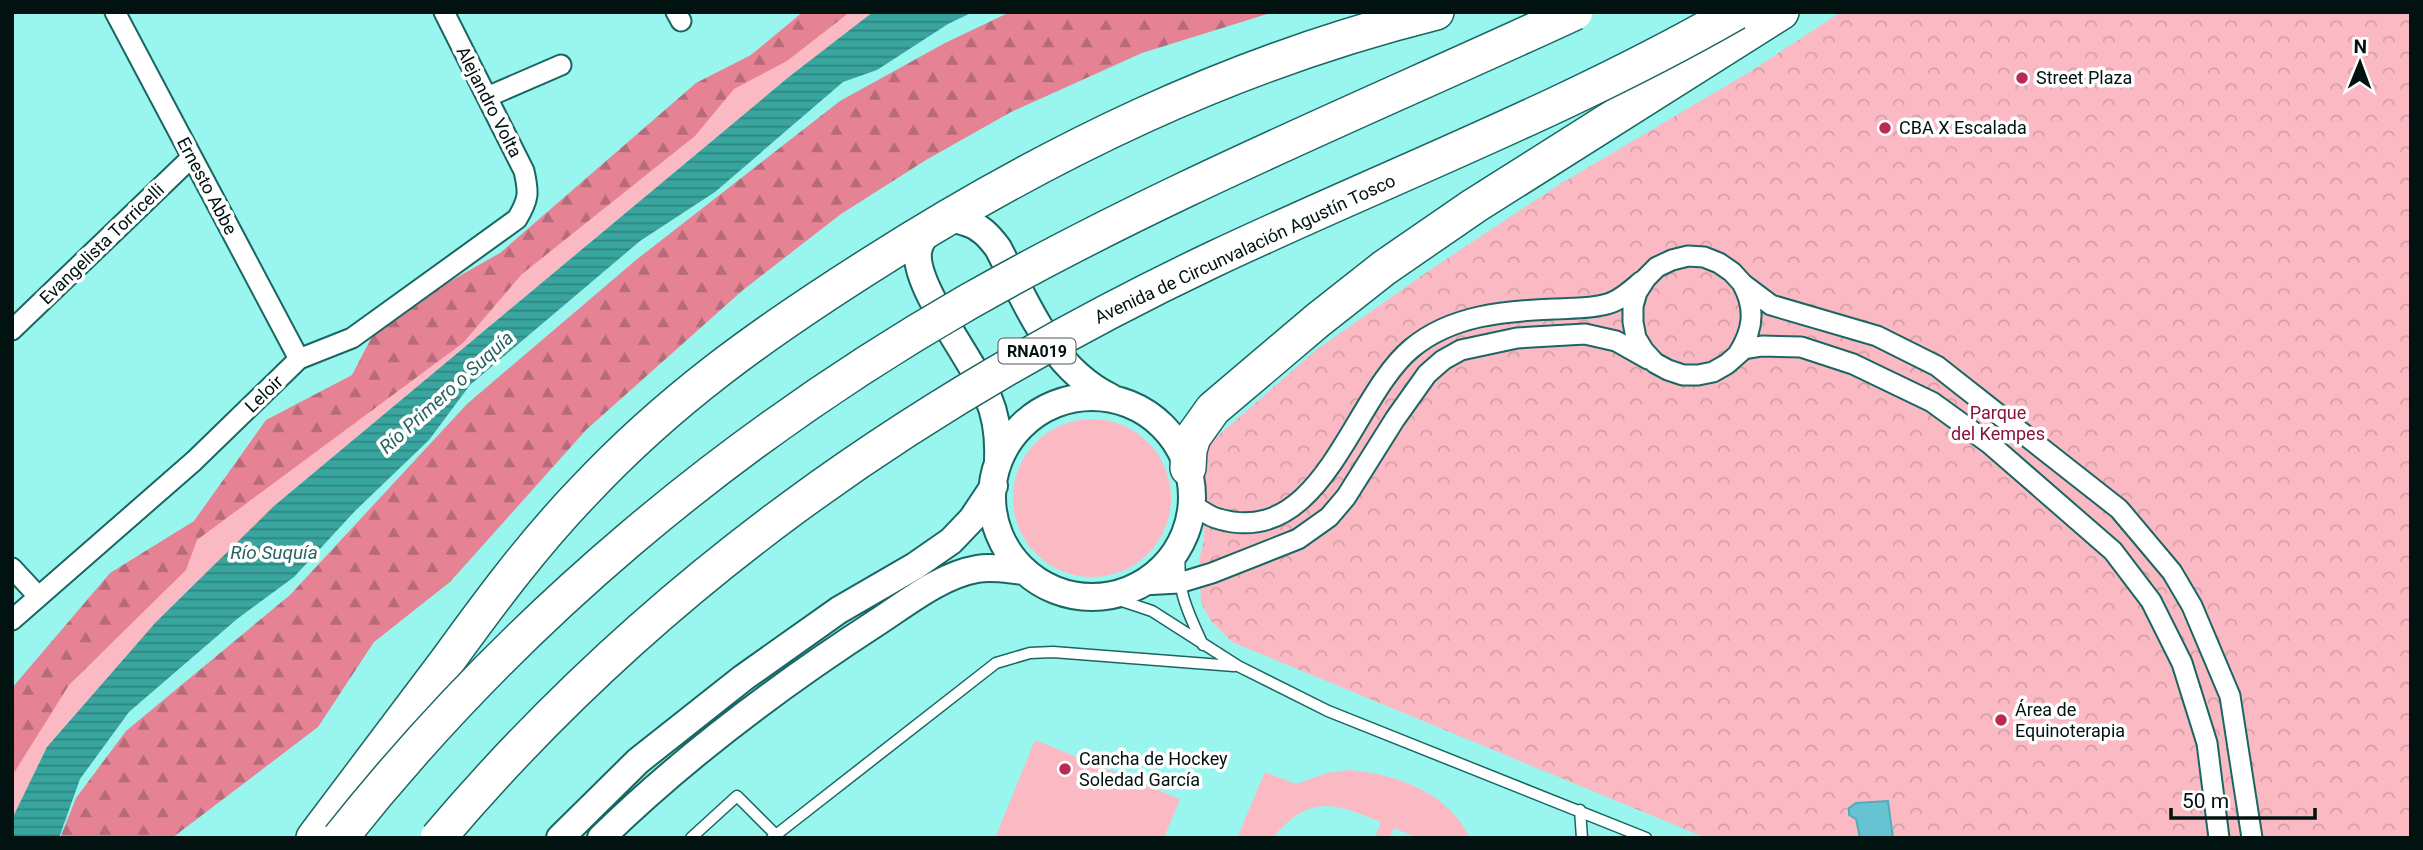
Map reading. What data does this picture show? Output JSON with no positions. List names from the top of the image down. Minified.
{"streets":{"highway":["Avenida de Circunvalación Agustín Tosco","RNA019"],"street":["Alejandro Volta","Ernesto Abbe","Evangelista Torricelli","Leloir"]},"crossings":[["Alejandro Volta","Leloir"],["Ernesto Abbe","Evangelista Torricelli"],["Ernesto Abbe","Leloir"]],"water":["Río Primero o Suquía","Río Suquía"],"parks":["Parque del Kempes"],"places":["Street Plaza","CBA X Escalada","Área de Equinoterapia","Cancha de Hockey Soledad García"],"scale_bar":"50 m","north":"top"}
